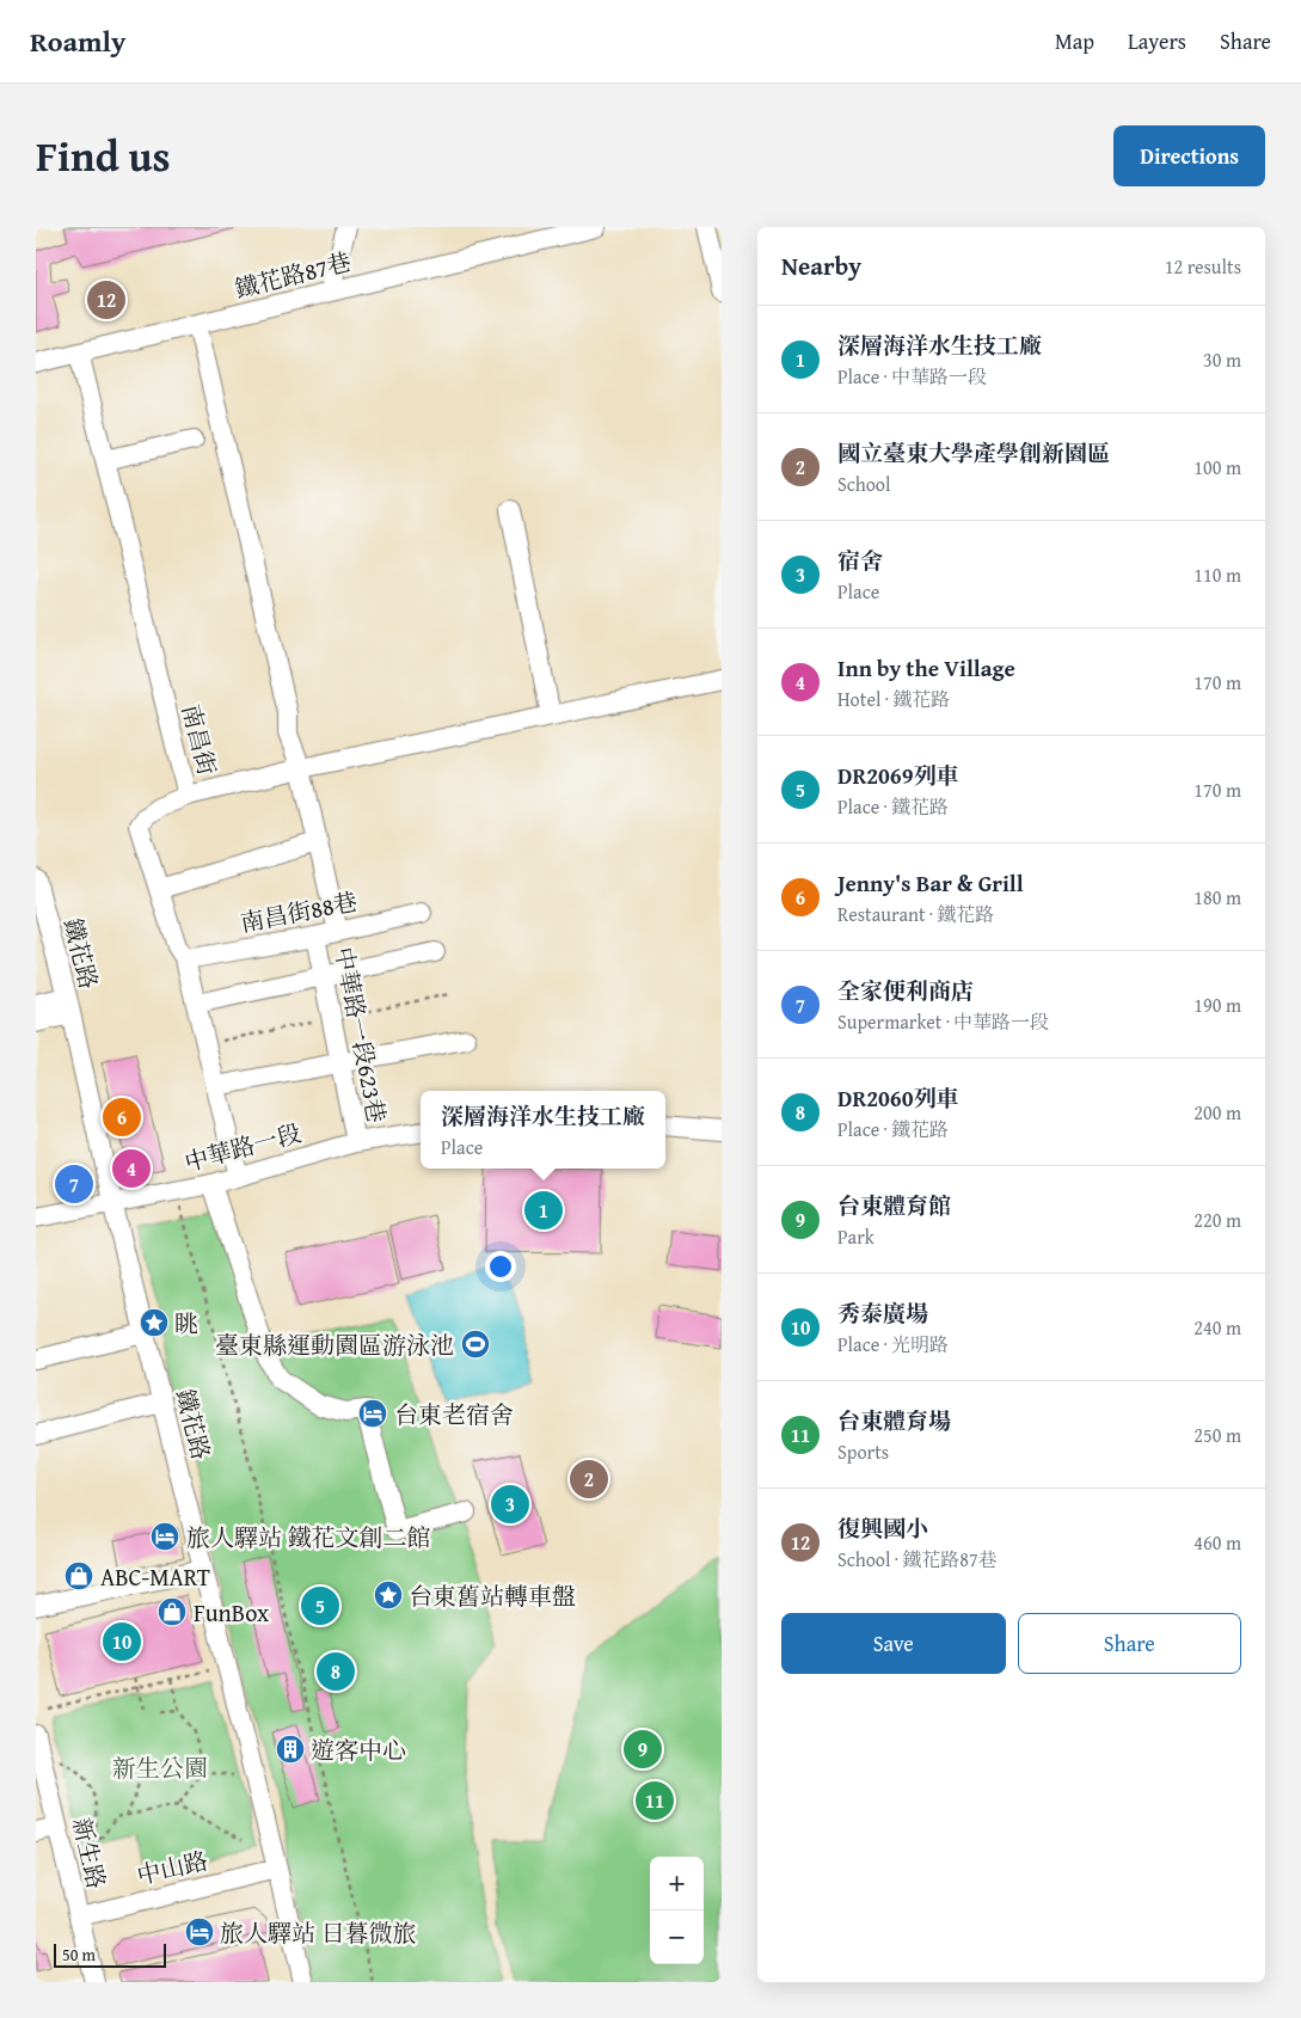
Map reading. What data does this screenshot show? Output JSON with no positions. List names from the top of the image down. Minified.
{"streets":{"street":["鐵花路87巷","南昌街","南昌街88巷","鐵花路","中華路一段623巷","中華路一段","新生路","中山路"]},"crossings":[["鐵花路87巷","南昌街"],["南昌街","南昌街88巷"],["南昌街","中華路一段"],["南昌街88巷","中華路一段623巷"],["鐵花路","中華路一段"],["鐵花路","中山路"],["中華路一段623巷","中華路一段"],["新生路","中山路"]],"parks":["新生公園"],"places":{"place":["眺","台東舊站轉車盤"],"sports":["臺東縣運動園區游泳池"],"hotel":["台東老宿舍","旅人驛站 鐵花文創二館","旅人驛站 日暮微旅"],"shop":["ABC-MART","FunBox"],"building":["遊客中心"]},"scale_bar":"50 m","page":{"header":"Roamly","nav":["Map","Layers","Share"],"title":"Find us","buttons":["Directions",["Save","Share"]],"heading":["Nearby","12 results"],"pins":["12","6","4","7","1","2","3","5","10","8","9","11"],"list":[{"mark":"1","name":"深層海洋水生技工廠","note":"Place · 中華路一段","value":"30 m"},{"mark":"2","name":"國立臺東大學產學創新園區","note":"School","value":"100 m"},{"mark":"3","name":"宿舍","note":"Place","value":"110 m"},{"mark":"4","name":"Inn by the Village","note":"Hotel · 鐵花路","value":"170 m"},{"mark":"5","name":"DR2069列車","note":"Place · 鐵花路","value":"170 m"},{"mark":"6","name":"Jenny's Bar & Grill","note":"Restaurant · 鐵花路","value":"180 m"},{"mark":"7","name":"全家便利商店","note":"Supermarket · 中華路一段","value":"190 m"},{"mark":"8","name":"DR2060列車","note":"Place · 鐵花路","value":"200 m"},{"mark":"9","name":"台東體育館","note":"Park","value":"220 m"},{"mark":"10","name":"秀泰廣場","note":"Place · 光明路","value":"240 m"},{"mark":"11","name":"台東體育場","note":"Sports","value":"250 m"},{"mark":"12","name":"復興國小","note":"School · 鐵花路87巷","value":"460 m"}],"popup":["深層海洋水生技工廠","Place"],"map_buttons":["+","−"],"scale":"50 m"}}
